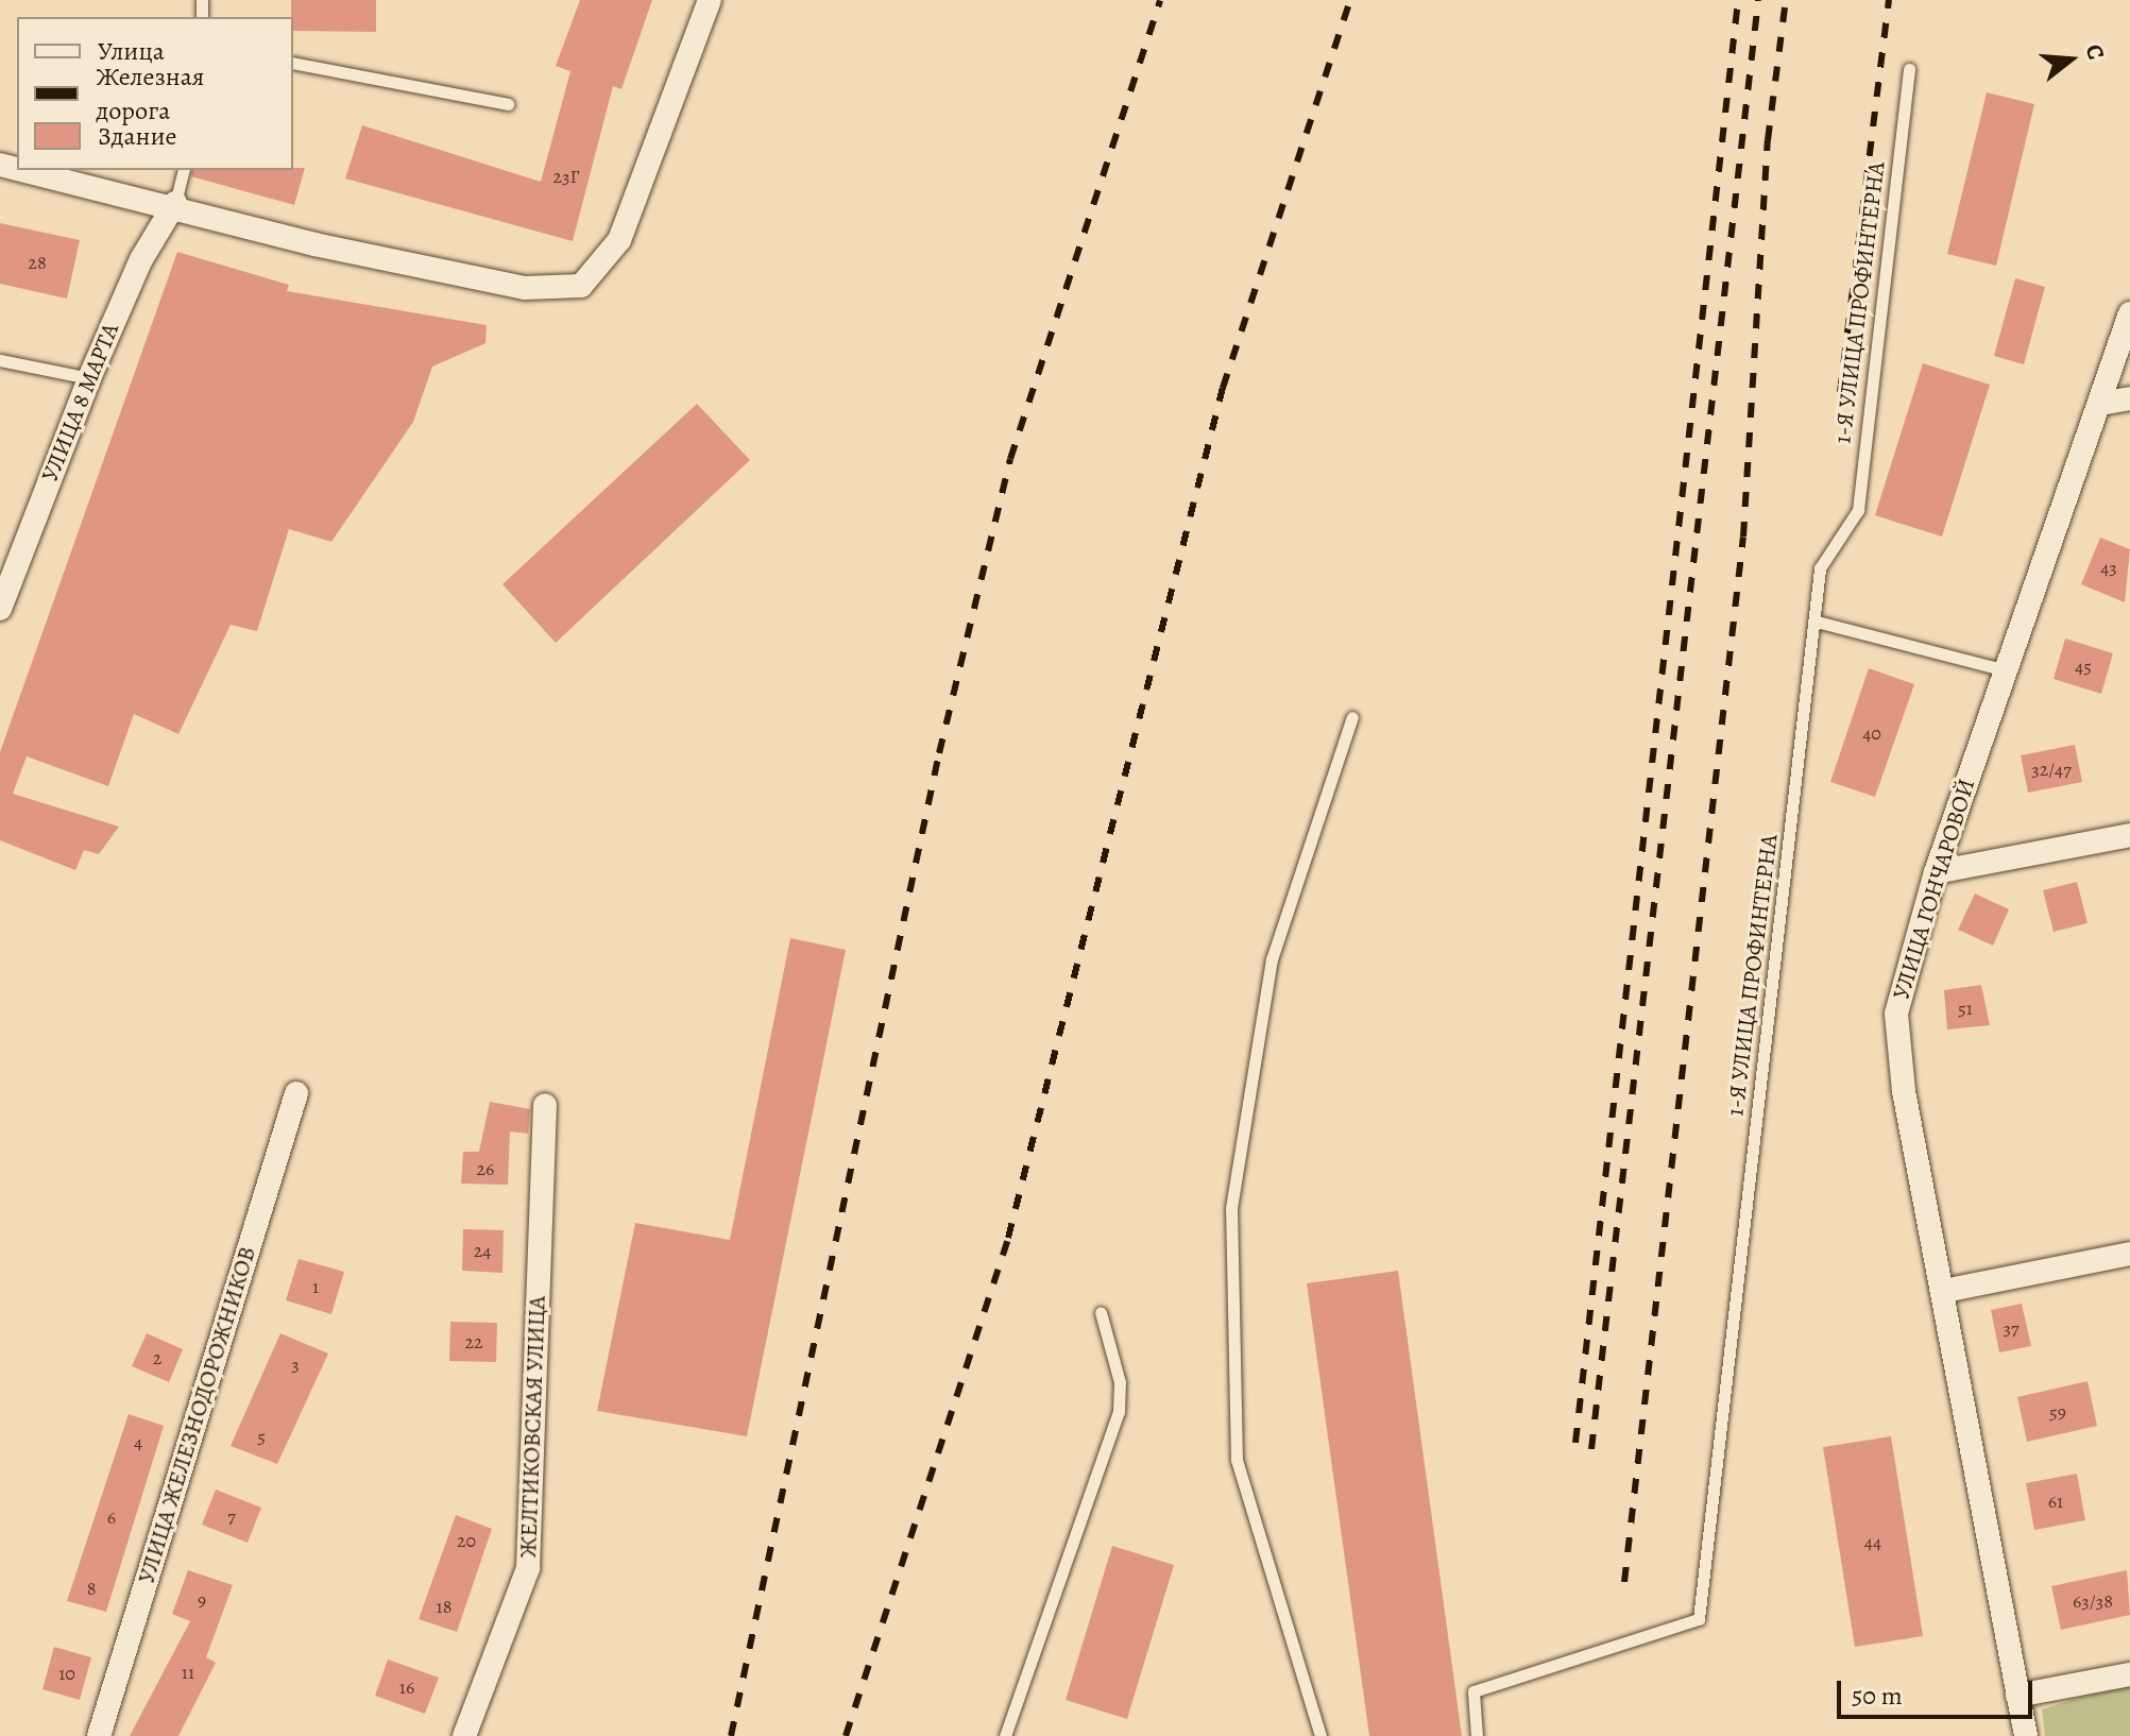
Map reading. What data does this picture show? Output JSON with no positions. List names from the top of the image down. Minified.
{"streets":{"street":["УЛИЦА 8 МАРТА","УЛИЦА ГОНЧАРОВОЙ","УЛИЦА ЖЕЛЕЗНОДОРОЖНИКОВ","ЖЕЛТИКОВСКАЯ УЛИЦА"],"lane":["1-Я УЛИЦА ПРОФИНТЕРНА"]},"house_numbers":["23Г","28","43","45","40","32/47","51","26","24","1","37","22","2","3","59","5","4","61","7","6","20","44","8","9","63/38","18","11","10","16"],"legend":["Улица","Железная дорога","Здание"],"scale_bar":"50 m","north":"right"}
